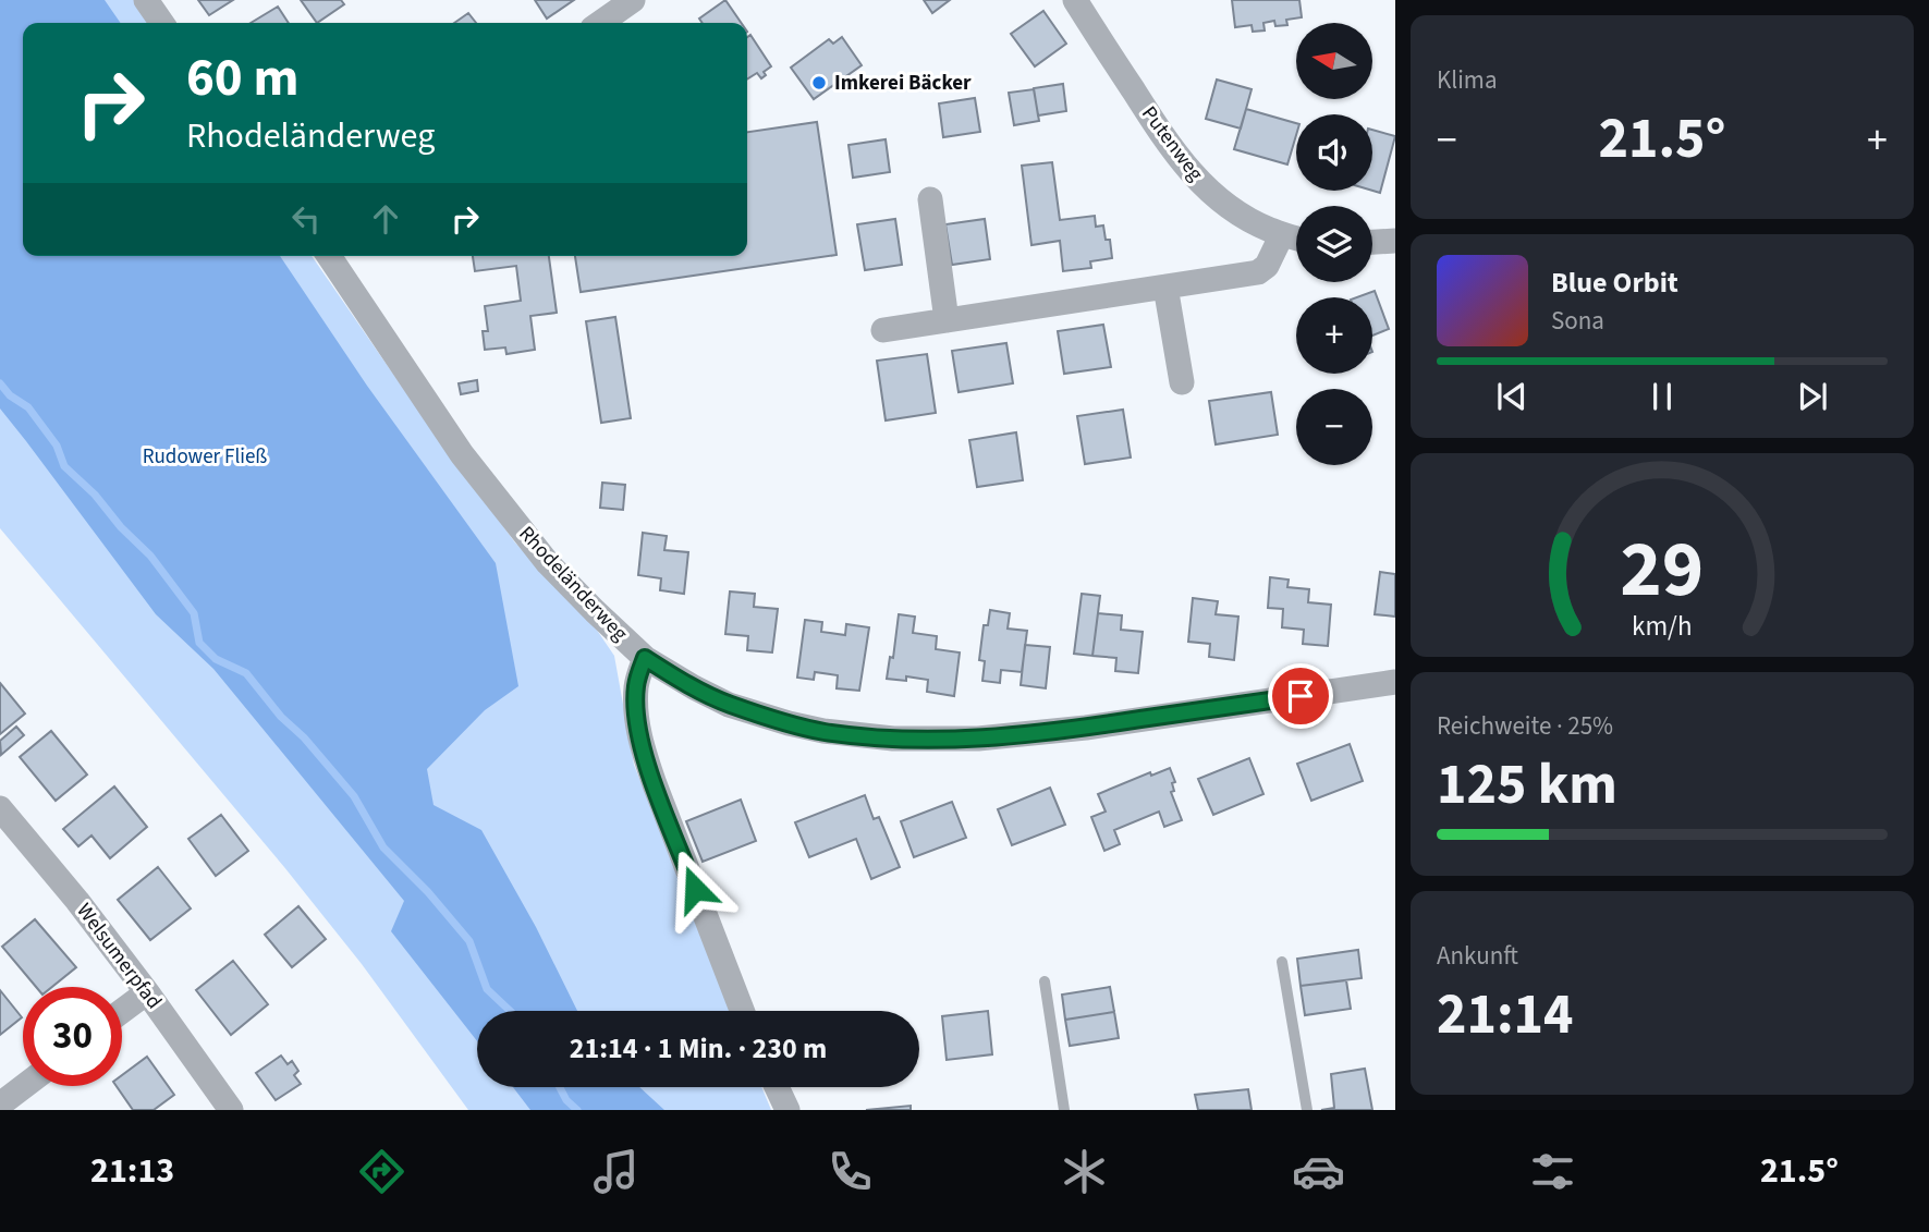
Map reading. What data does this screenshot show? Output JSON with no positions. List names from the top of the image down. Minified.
{"streets":{"street":["Putenweg","Rhodeländerweg","Welsumerpfad"]},"parks":["Rudower Fließ"],"places":["Imkerei Bäcker"],"north":"left","page":{"tile":["Klima",["Reichweite · 25%","125 km"],["Ankunft","21:14"]],"map_buttons":["+","−"],"turn":["60 m","Rhodeländerweg"],"heat":["−","21.5°","+"],"song":["Blue Orbit","Sona"],"limit":"30","trip":"21:14 · 1 Min. · 230 m","tabs":["21:13","21.5°"],"gauge":["29","km/h"]}}
